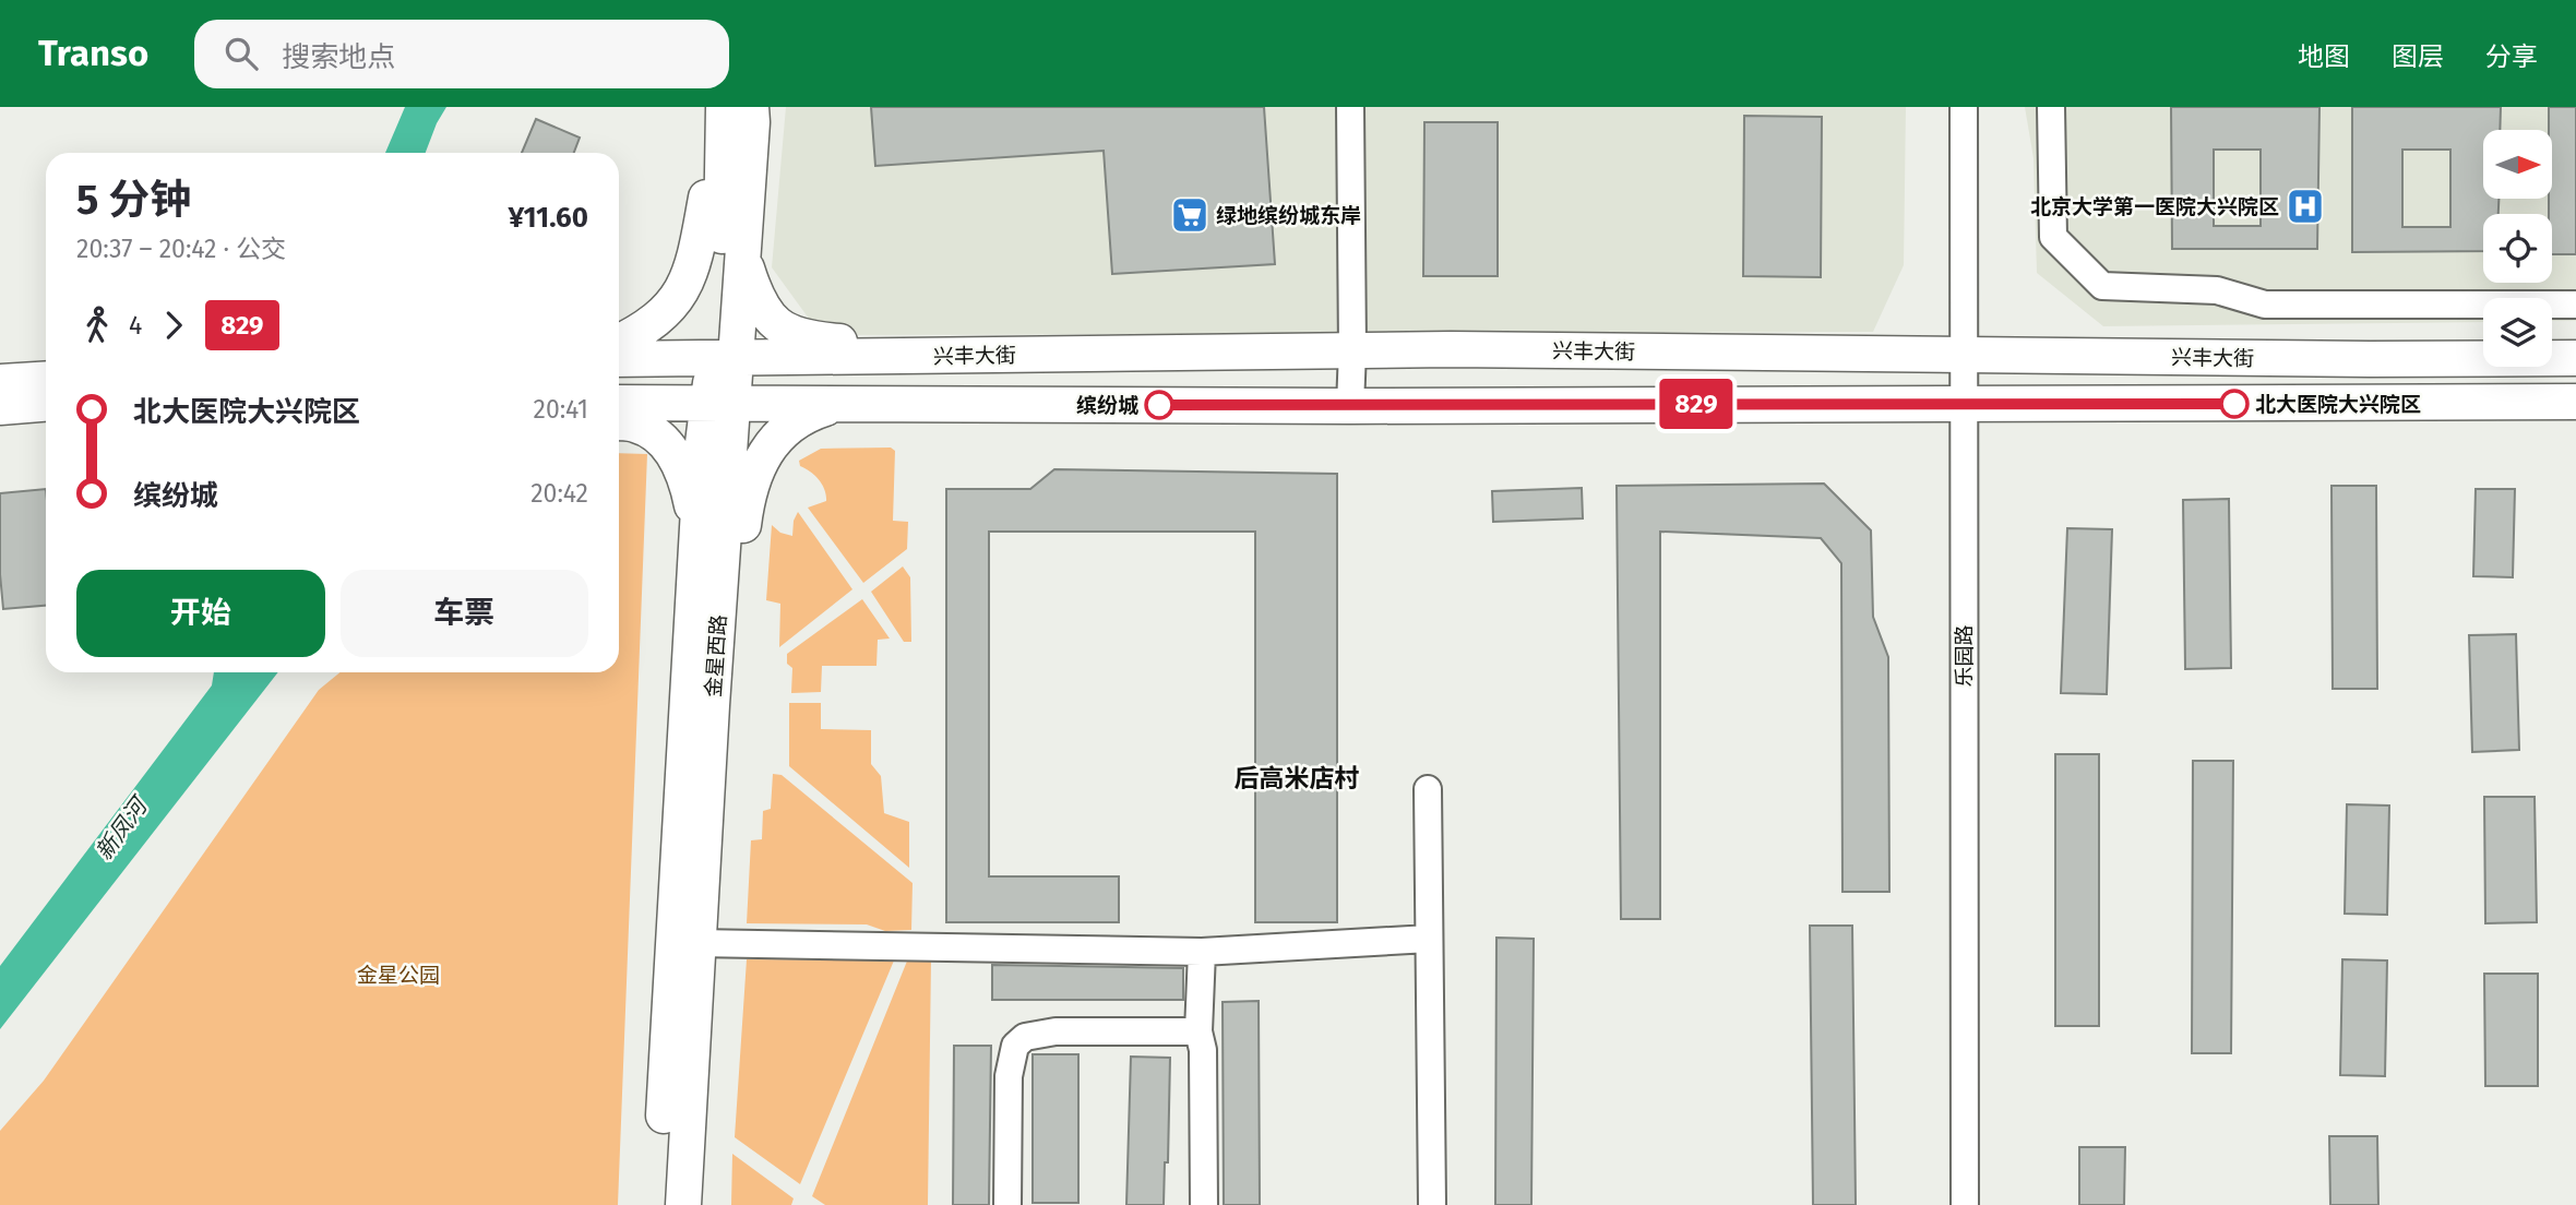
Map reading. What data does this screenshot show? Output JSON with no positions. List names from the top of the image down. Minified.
{"streets":{"main road":["兴丰大街","金星西路"],"street":["乐园路"]},"crossings":[["兴丰大街","金星西路"],["兴丰大街","乐园路"]],"districts":["后高米店村"],"water":["新凤河"],"parks":["金星公园"],"places":{"hospital":["北京大学第一医院大兴院区"],"supermarket":["绿地缤纷城东岸"],"other":["北大医院大兴院区","缤纷城"]},"lines":["bus line 829"],"north":"right","page":{"header":"Transo","search":"搜索地点","nav":["地图","图层","分享"],"on_map":"829","heading":["5 分钟","20:37 – 20:42 · 公交","¥11.60"],"legs":["4","829"],"list":[{"name":"北大医院大兴院区","value":"20:41"},{"name":"缤纷城","value":"20:42"}],"buttons":["开始","车票"]}}
